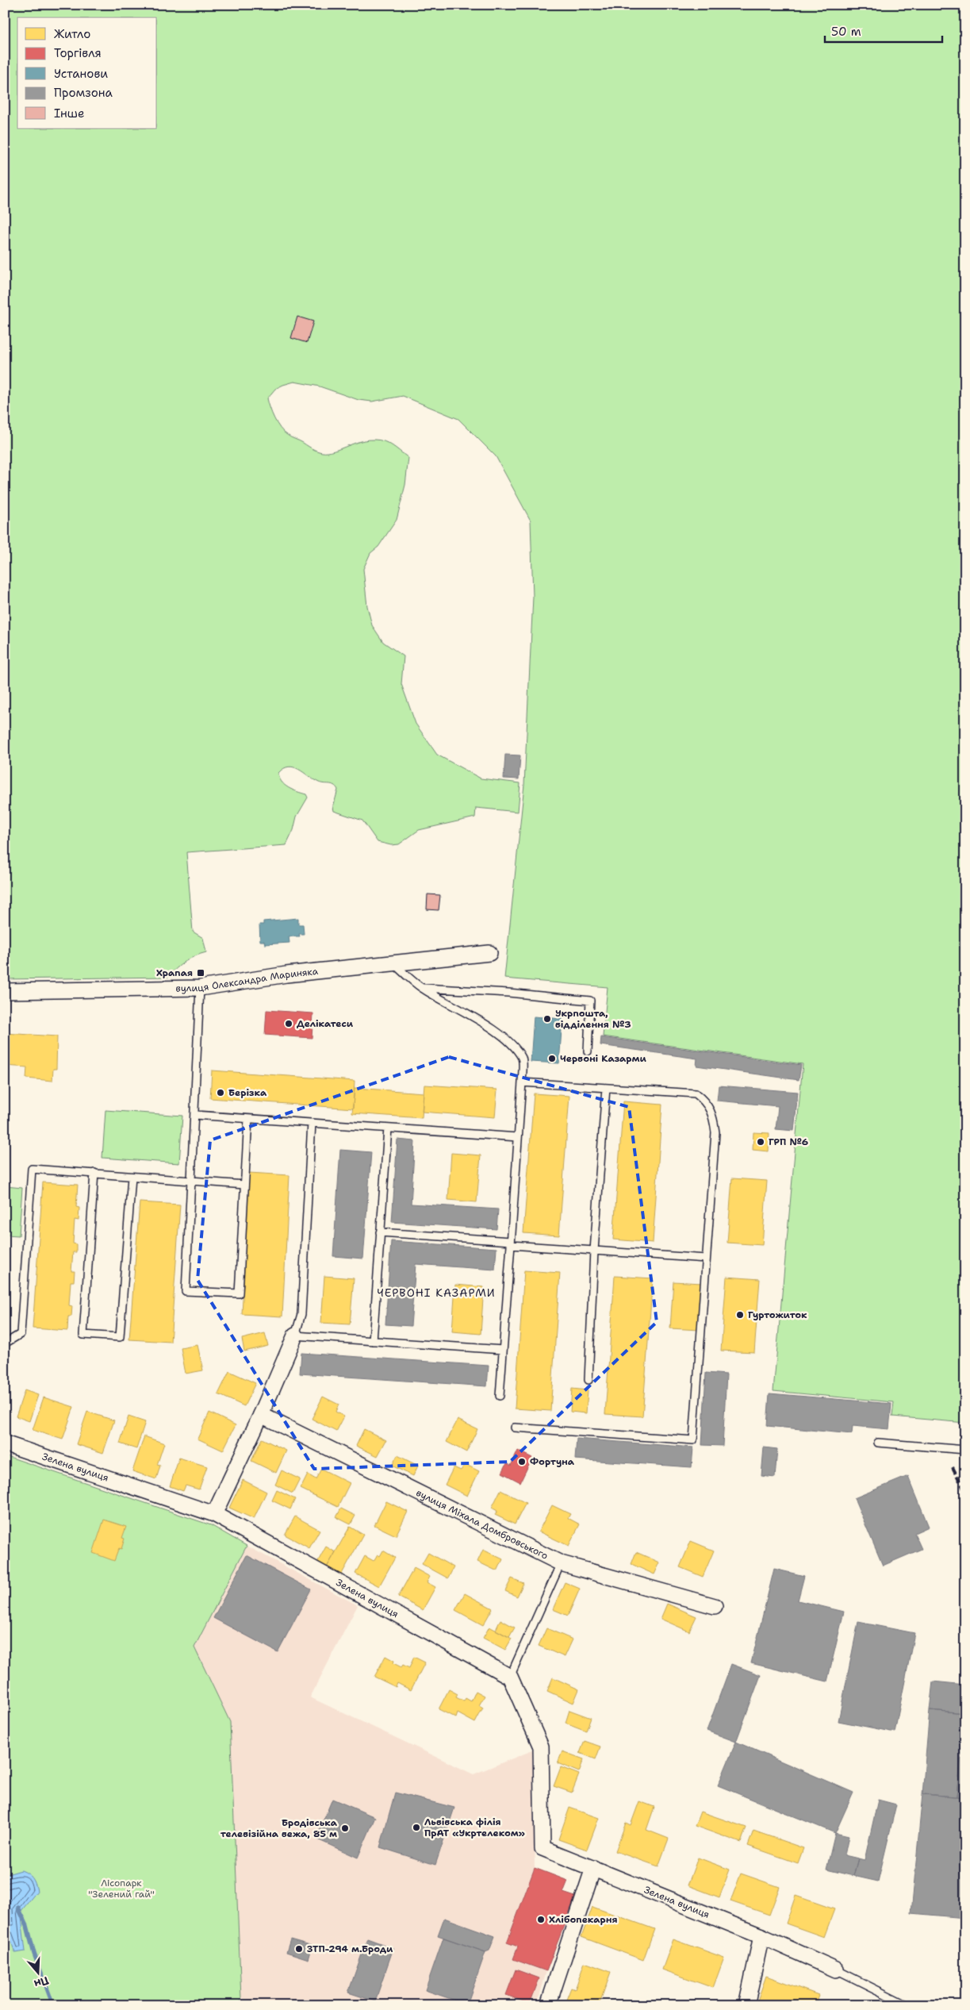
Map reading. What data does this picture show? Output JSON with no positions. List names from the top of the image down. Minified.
{"streets":{"street":["вулиця Олександра Мариняка","Зелена вулиця","вулиця Міхала Домбровського"]},"districts":["ЧЕРВОНІ КАЗАРМИ"],"parks":["Лісопарк \"Зелений гай\""],"places":{"transit":["Храпая"],"other":["Укрпошта, відділення №3","Делікатеси","Червоні Казарми","Берізка","ГРП №6","Гуртожиток","Фортуна","Львівська філія ПрАТ «Укртелеком»","Бродівська телевізійна вежа, 85 м","Хлібопекарня","ЗТП-294 м.Броди"]},"legend":["Житло","Торгівля","Установи","Промзона","Інше"],"scale_bar":"50 m","north":"bottom"}
